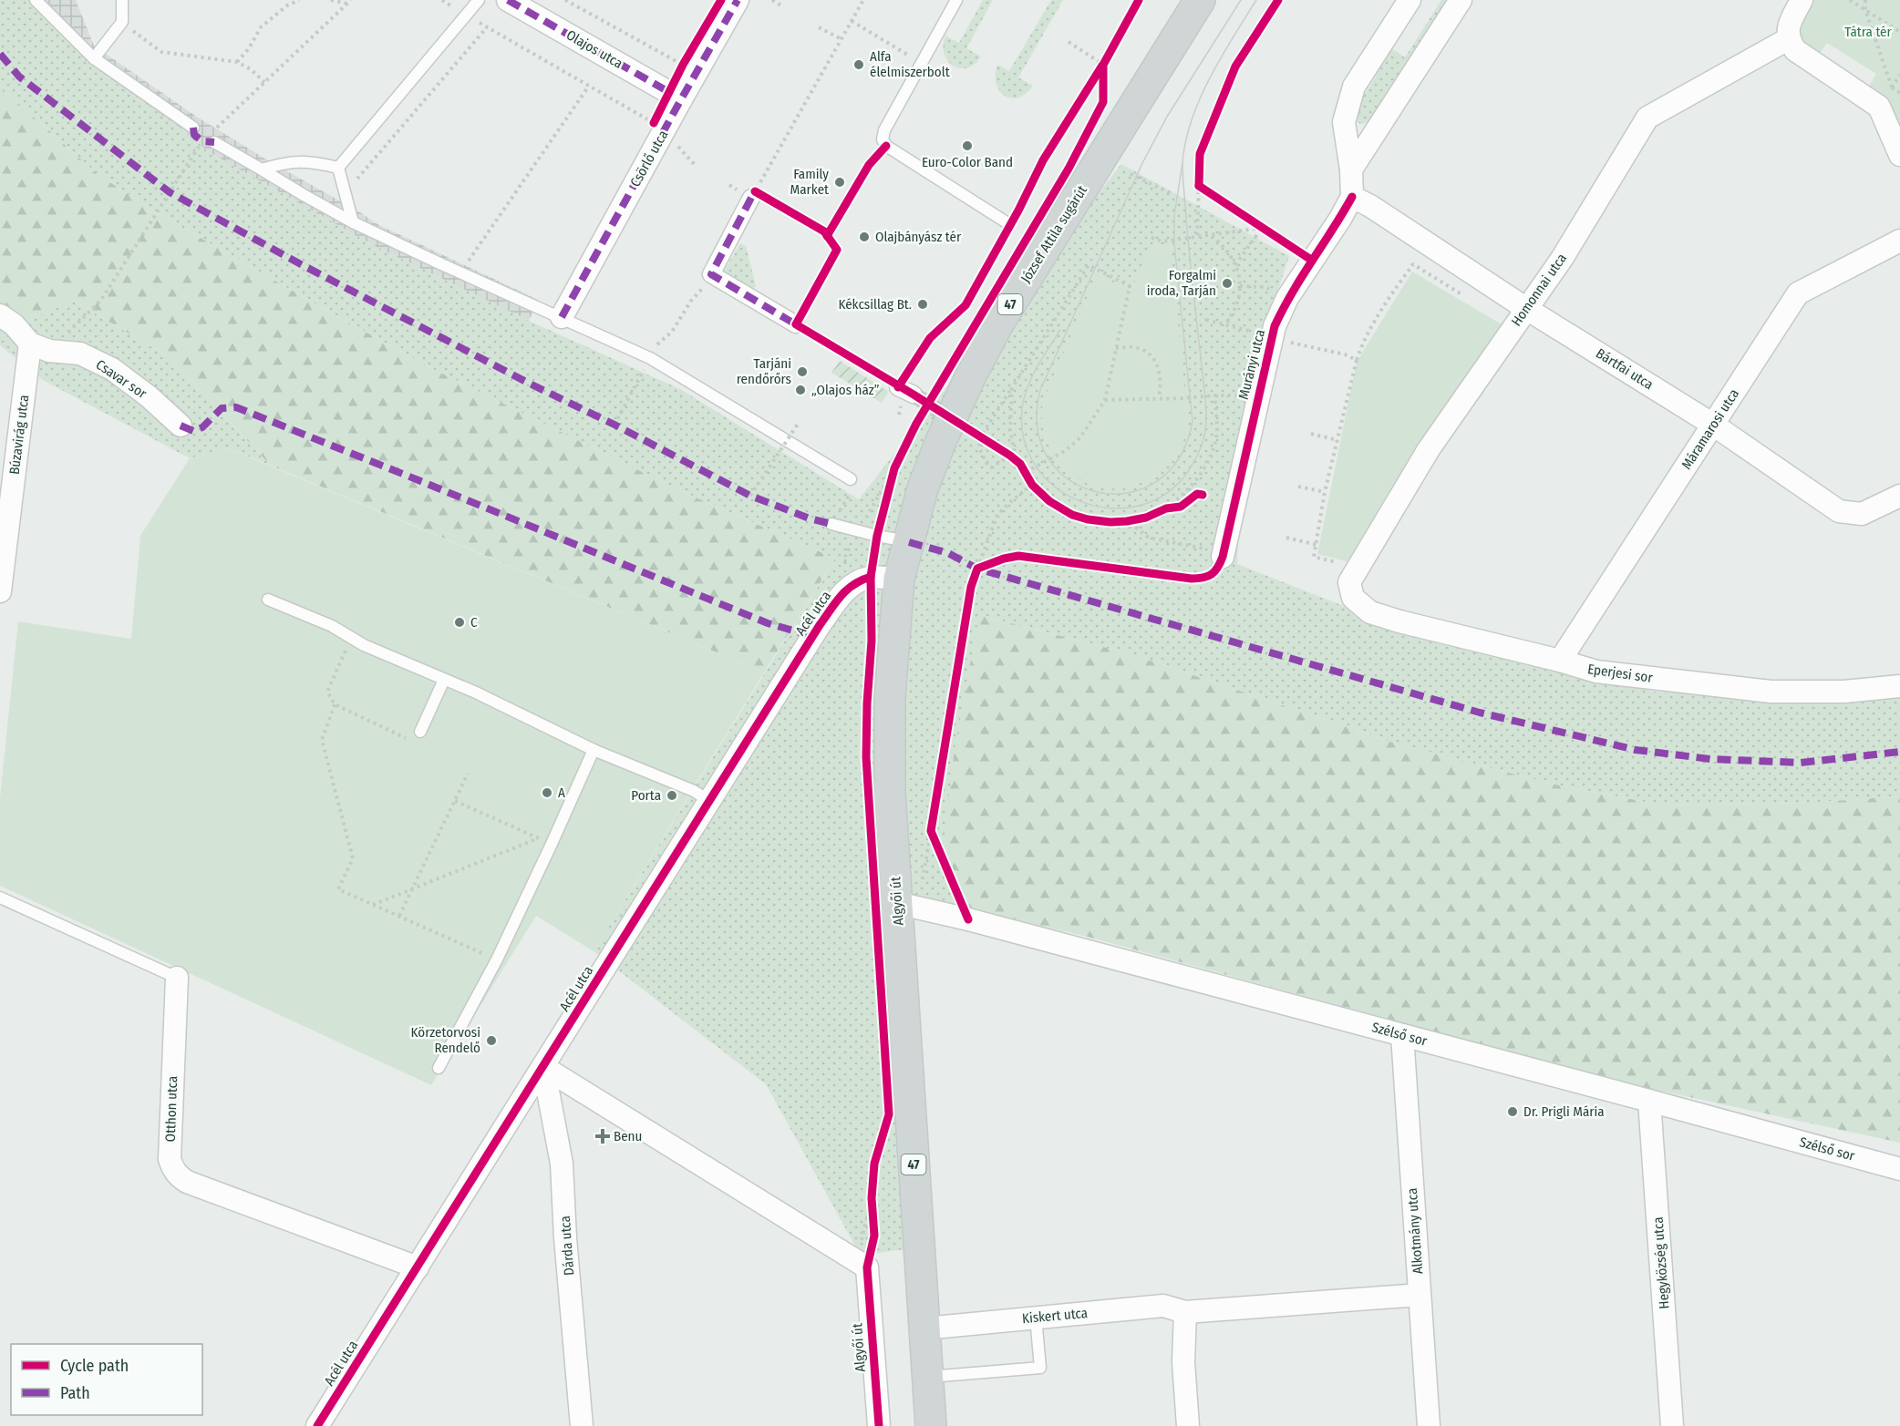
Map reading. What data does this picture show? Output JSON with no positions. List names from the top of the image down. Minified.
{"streets":{"main road":["József Attila sugárút","47","Algyői út"],"street":["Olajos utca","Csörlő utca","Homonnai utca","Murányi utca","Bártfai utca","Csavar sor","Máramarosi utca","Búzavirág utca","Acél utca","Eperjesi sor","Szélső sor","Otthon utca","Alkotmány utca","Dárda utca","Hegyközség utca","Kiskert utca"]},"crossings":[["Olajos utca","Csörlő utca"],["József Attila sugárút","Algyői út"],["Homonnai utca","Bártfai utca"],["Homonnai utca","Eperjesi sor"],["Murányi utca","Bártfai utca"],["Bártfai utca","Máramarosi utca"],["Csavar sor","Búzavirág utca"],["Máramarosi utca","Eperjesi sor"],["Acél utca","Algyői út"],["Acél utca","Otthon utca"],["Acél utca","Dárda utca"],["Algyői út","Szélső sor"],["Algyői út","Dárda utca"],["Algyői út","Kiskert utca"],["Szélső sor","Alkotmány utca"],["Szélső sor","Hegyközség utca"],["Alkotmány utca","Kiskert utca"]],"parks":["Tátra tér"],"places":{"other":["Alfa élelmiszerbolt","Euro-Color Band","Family Market","Olajbányász tér","Forgalmi iroda, Tarján","Kékcsillag Bt.","Tarjáni rendőrőrs","„Olajos ház”","C","A","Porta","Körzetorvosi Rendelő","Dr. Prigli Mária"],"health":["Benu"]},"legend":["Cycle path","Path"]}
